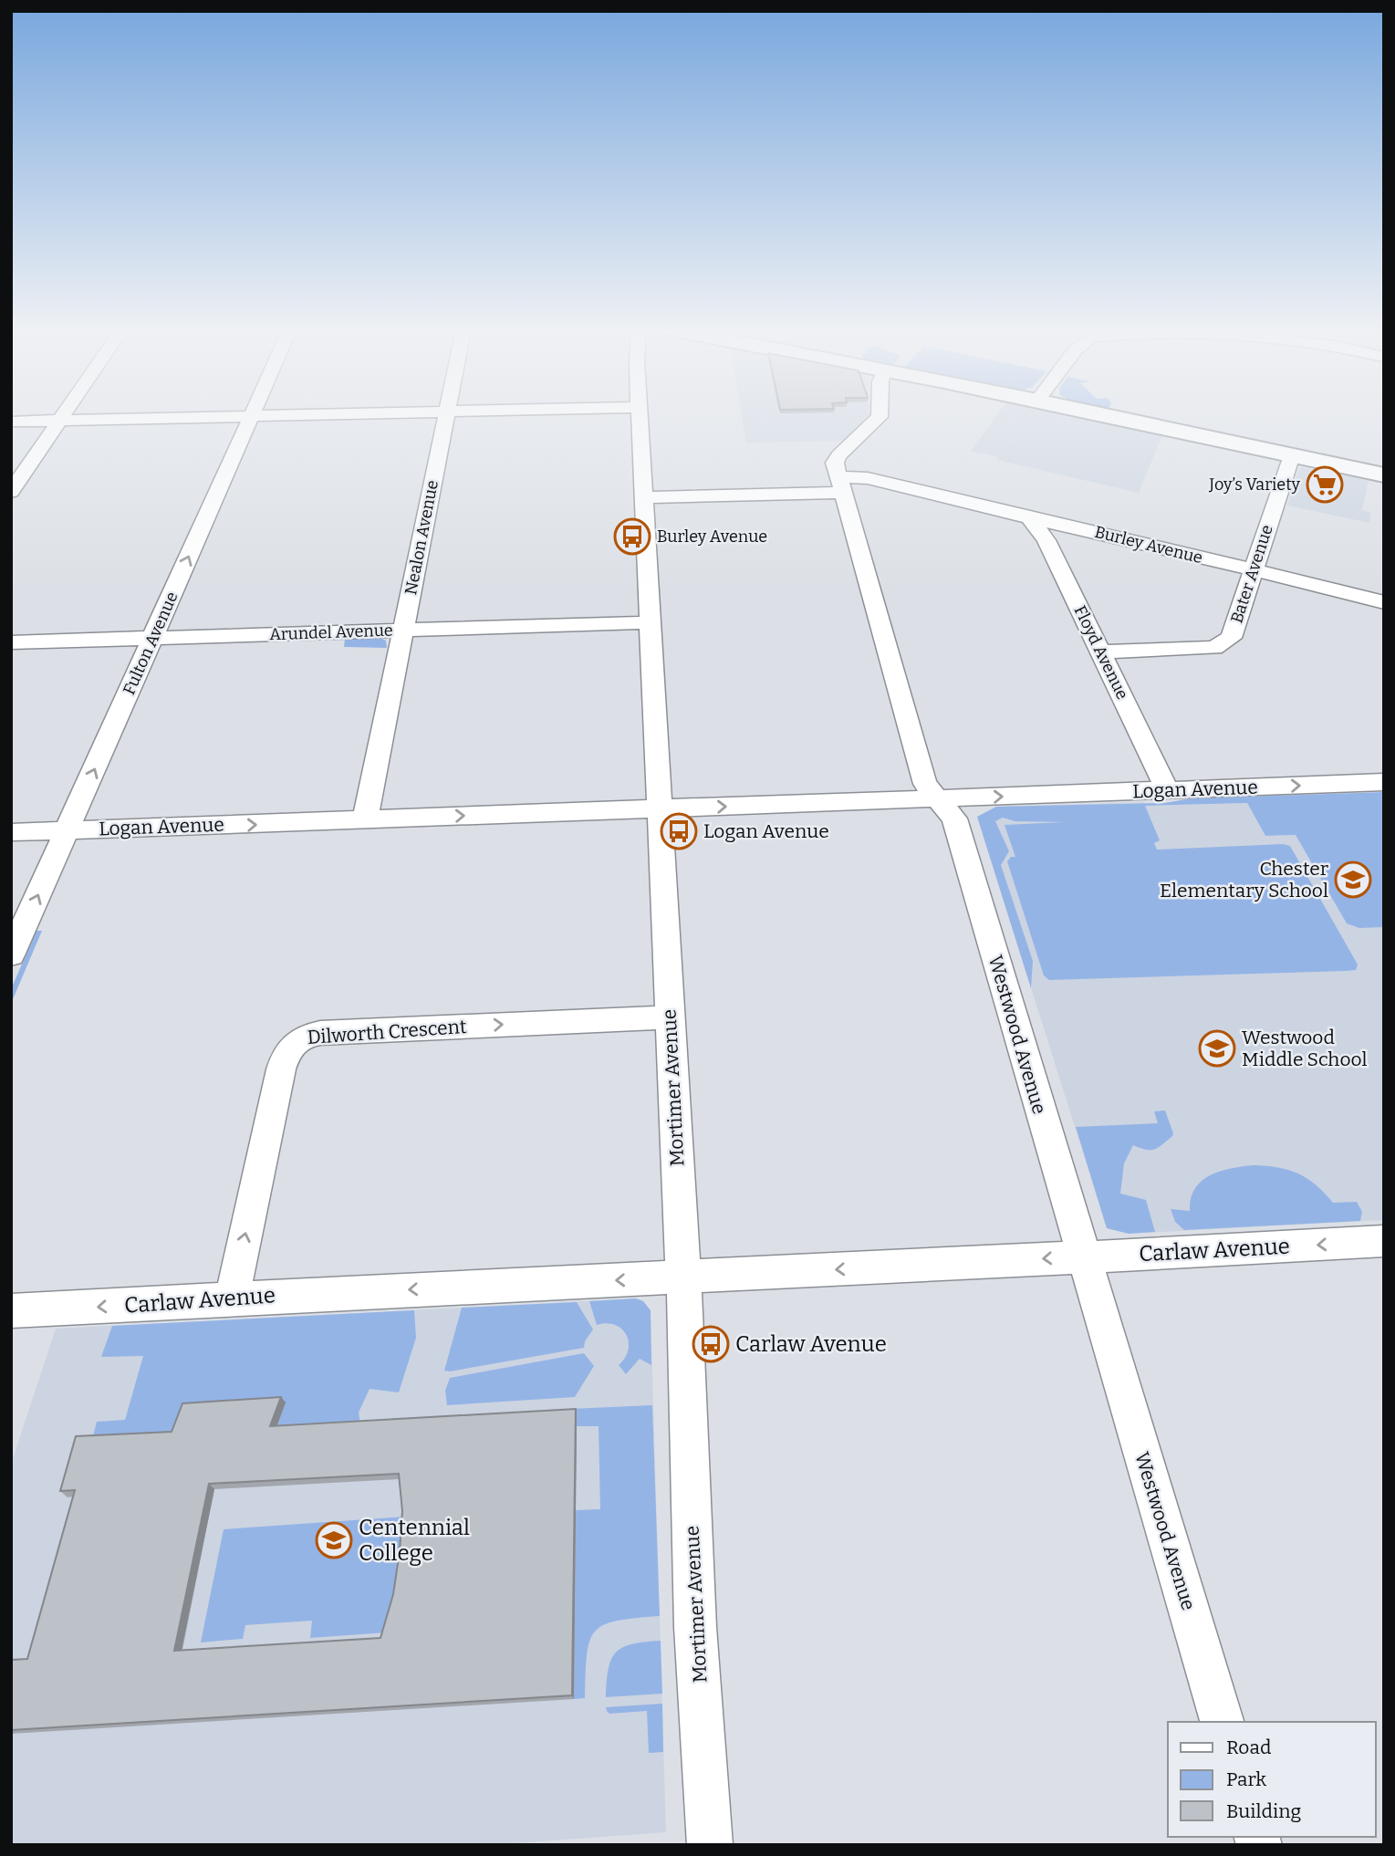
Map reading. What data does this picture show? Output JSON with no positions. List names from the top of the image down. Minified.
{"streets":{"street":["Nealon Avenue","Burley Avenue","Bater Avenue","Arundel Avenue","Fulton Avenue","Floyd Avenue","Logan Avenue","Dilworth Crescent","Westwood Avenue","Mortimer Avenue","Carlaw Avenue"]},"crossings":[["Nealon Avenue","Arundel Avenue"],["Nealon Avenue","Logan Avenue"],["Burley Avenue","Bater Avenue"],["Burley Avenue","Floyd Avenue"],["Burley Avenue","Westwood Avenue"],["Burley Avenue","Mortimer Avenue"],["Bater Avenue","Floyd Avenue"],["Arundel Avenue","Fulton Avenue"],["Arundel Avenue","Mortimer Avenue"],["Fulton Avenue","Logan Avenue"],["Floyd Avenue","Logan Avenue"],["Logan Avenue","Westwood Avenue"],["Logan Avenue","Mortimer Avenue"],["Dilworth Crescent","Mortimer Avenue"],["Dilworth Crescent","Carlaw Avenue"],["Westwood Avenue","Carlaw Avenue"],["Mortimer Avenue","Carlaw Avenue"]],"one_way":["Fulton Avenue","Logan Avenue","Dilworth Crescent","Carlaw Avenue"],"places":{"supermarket":["Joy’s Variety"],"bus stop":["Burley Avenue","Logan Avenue","Carlaw Avenue"],"school or university":["Chester Elementary School","Westwood Middle School","Centennial College"]},"legend":["Road","Park","Building"]}
